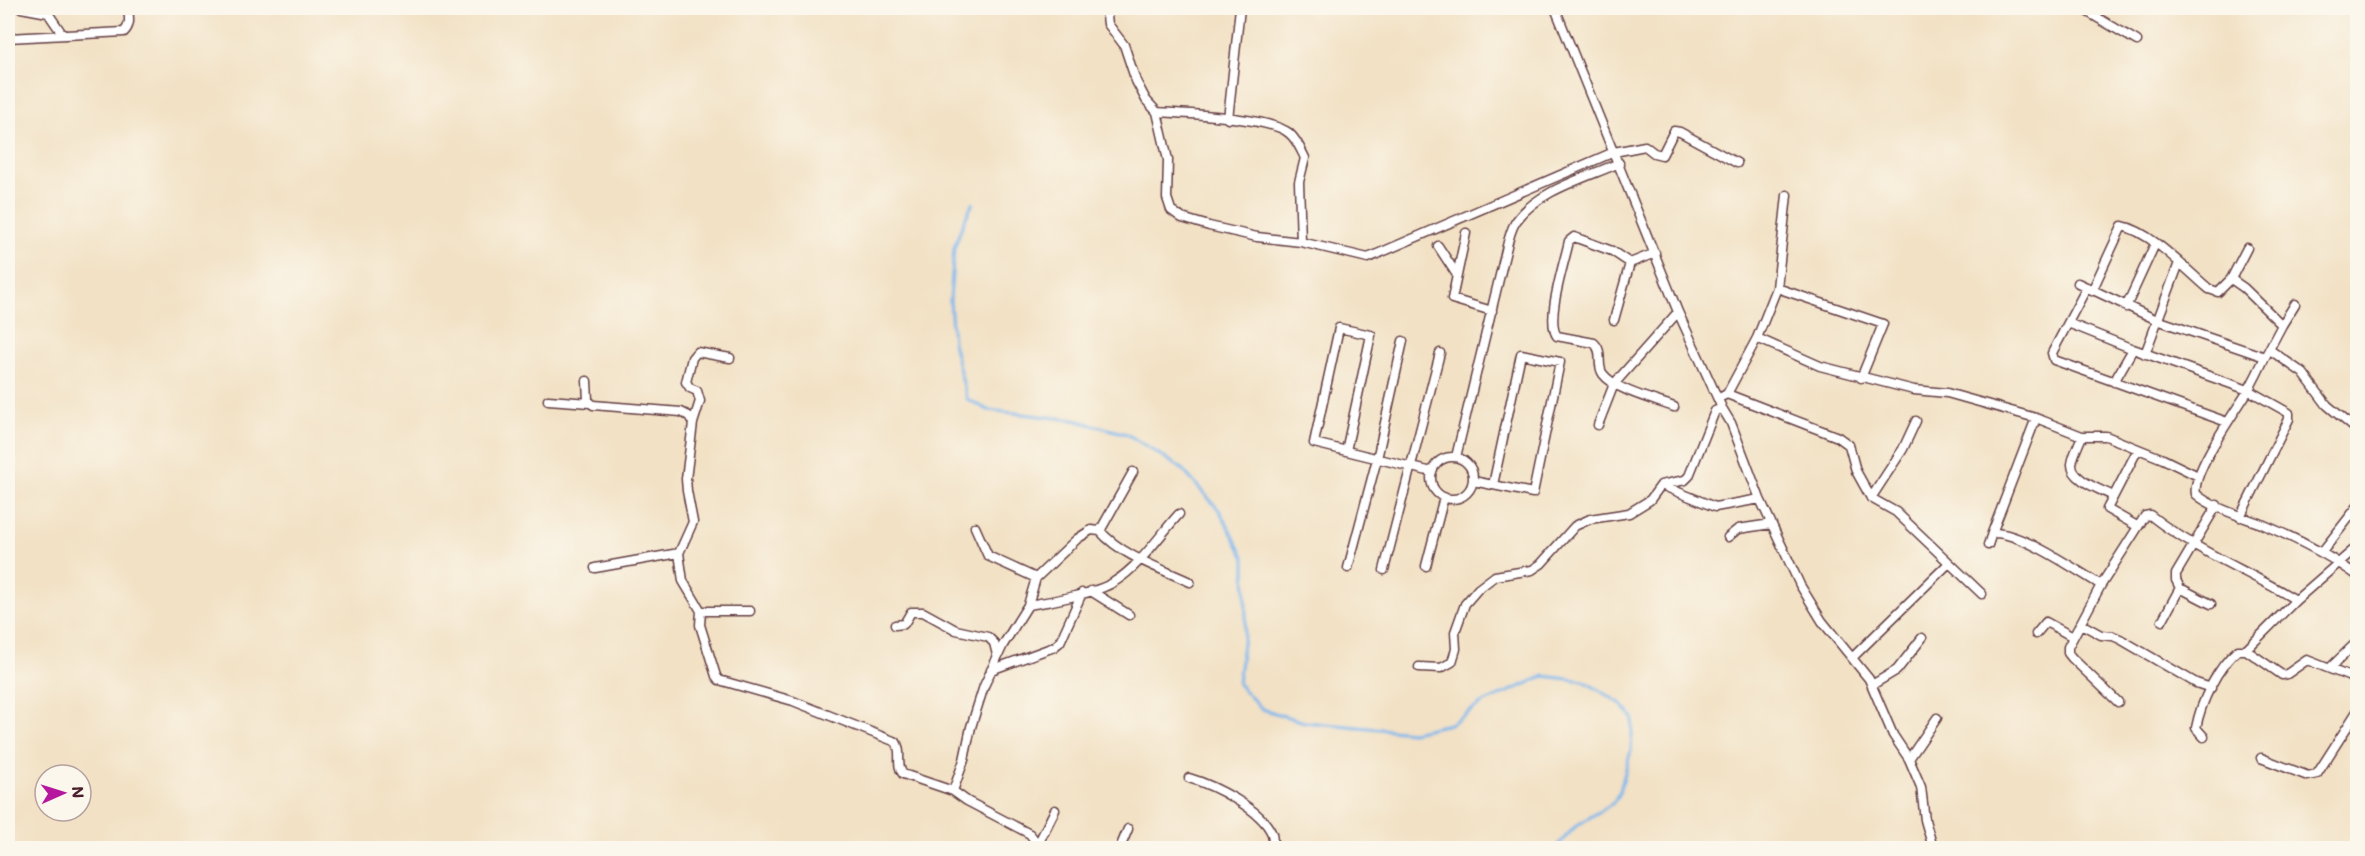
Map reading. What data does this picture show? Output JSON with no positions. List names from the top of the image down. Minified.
{"north":"right"}
